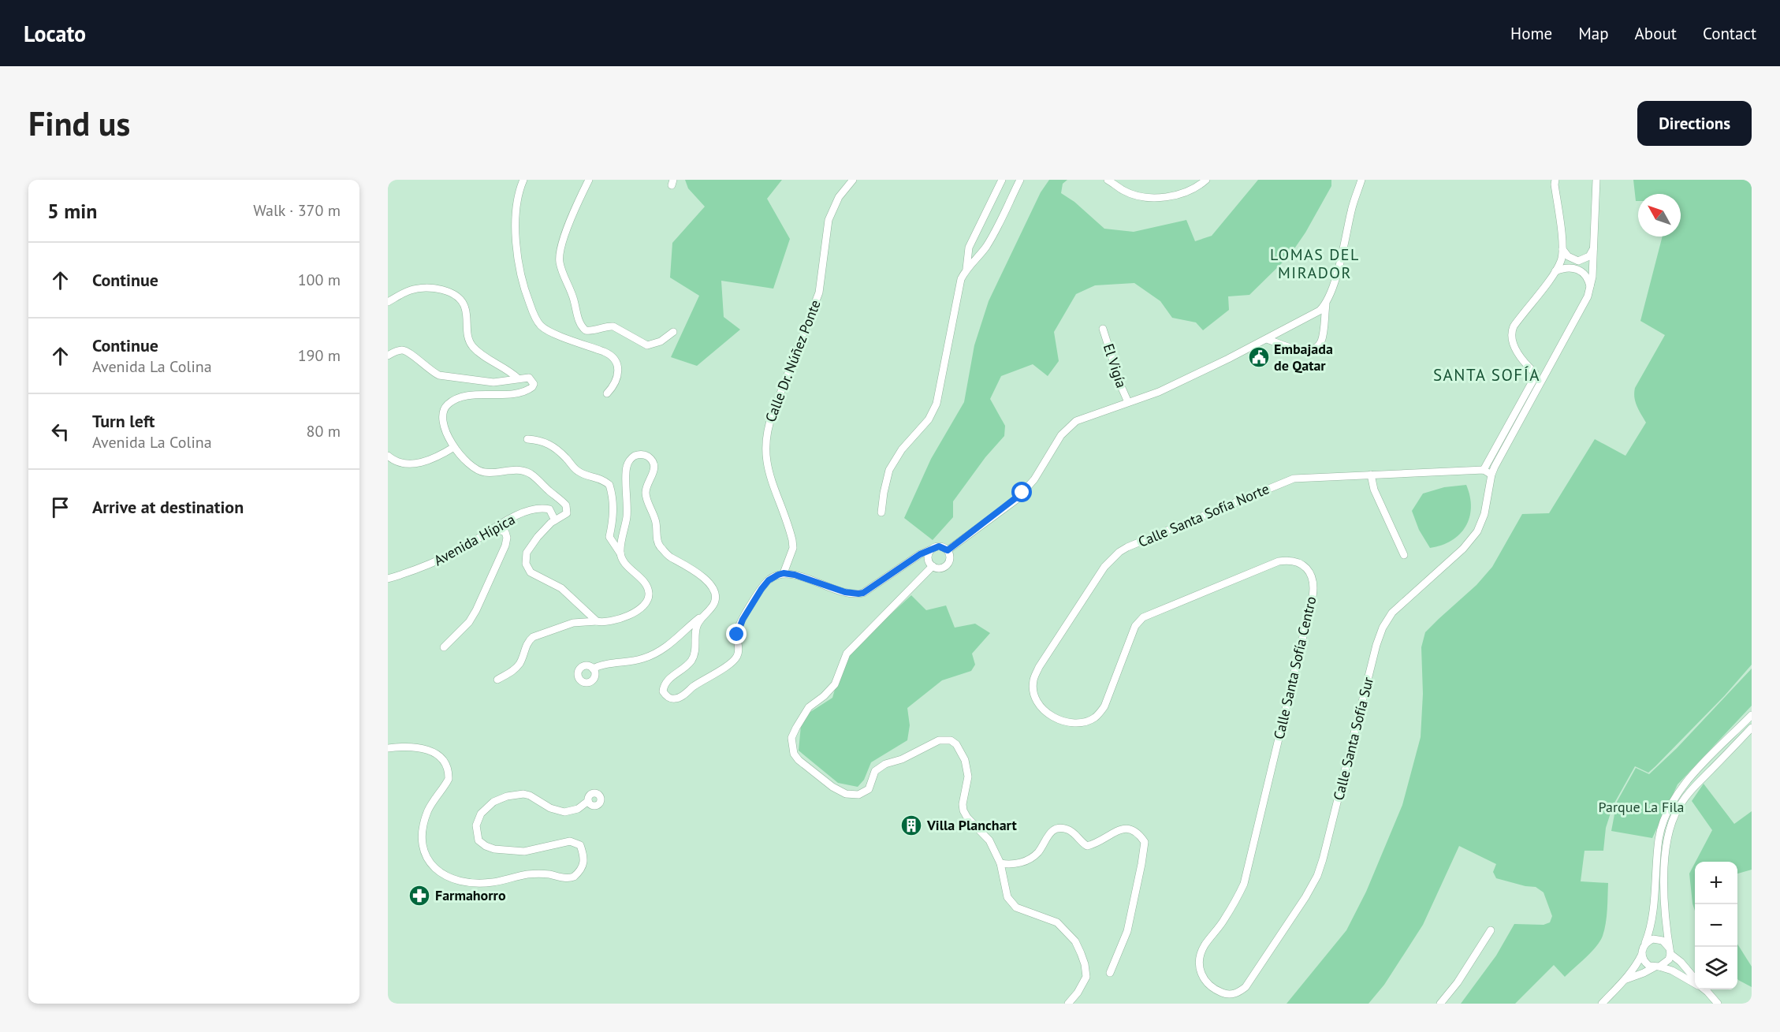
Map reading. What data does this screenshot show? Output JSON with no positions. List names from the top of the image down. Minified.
{"streets":{"street":["Calle Dr. Núñez Ponte","El Vigía","Calle Santa Sofía Norte","Avenida Hípica","Calle Santa Sofía Centro","Calle Santa Sofía Sur"]},"crossings":[["Calle Santa Sofía Norte","Calle Santa Sofía Centro"],["Calle Santa Sofía Centro","Calle Santa Sofía Sur"]],"districts":["LOMAS DEL MIRADOR","SANTA SOFÍA"],"parks":["Parque La Fila"],"places":{"public building":["Embajada de Qatar"],"building":["Villa Planchart"],"pharmacy":["Farmahorro"]},"north":"top left","page":{"header":"Locato","nav":["Home","Map","About","Contact"],"buttons":"Directions","title":"Find us","heading":["5 min","Walk · 370 m"],"list":[["Continue","100 m"],["Continue","Avenida La Colina","190 m"],["Turn left","Avenida La Colina","80 m"],"Arrive at destination"],"map_buttons":["+","−"]}}
